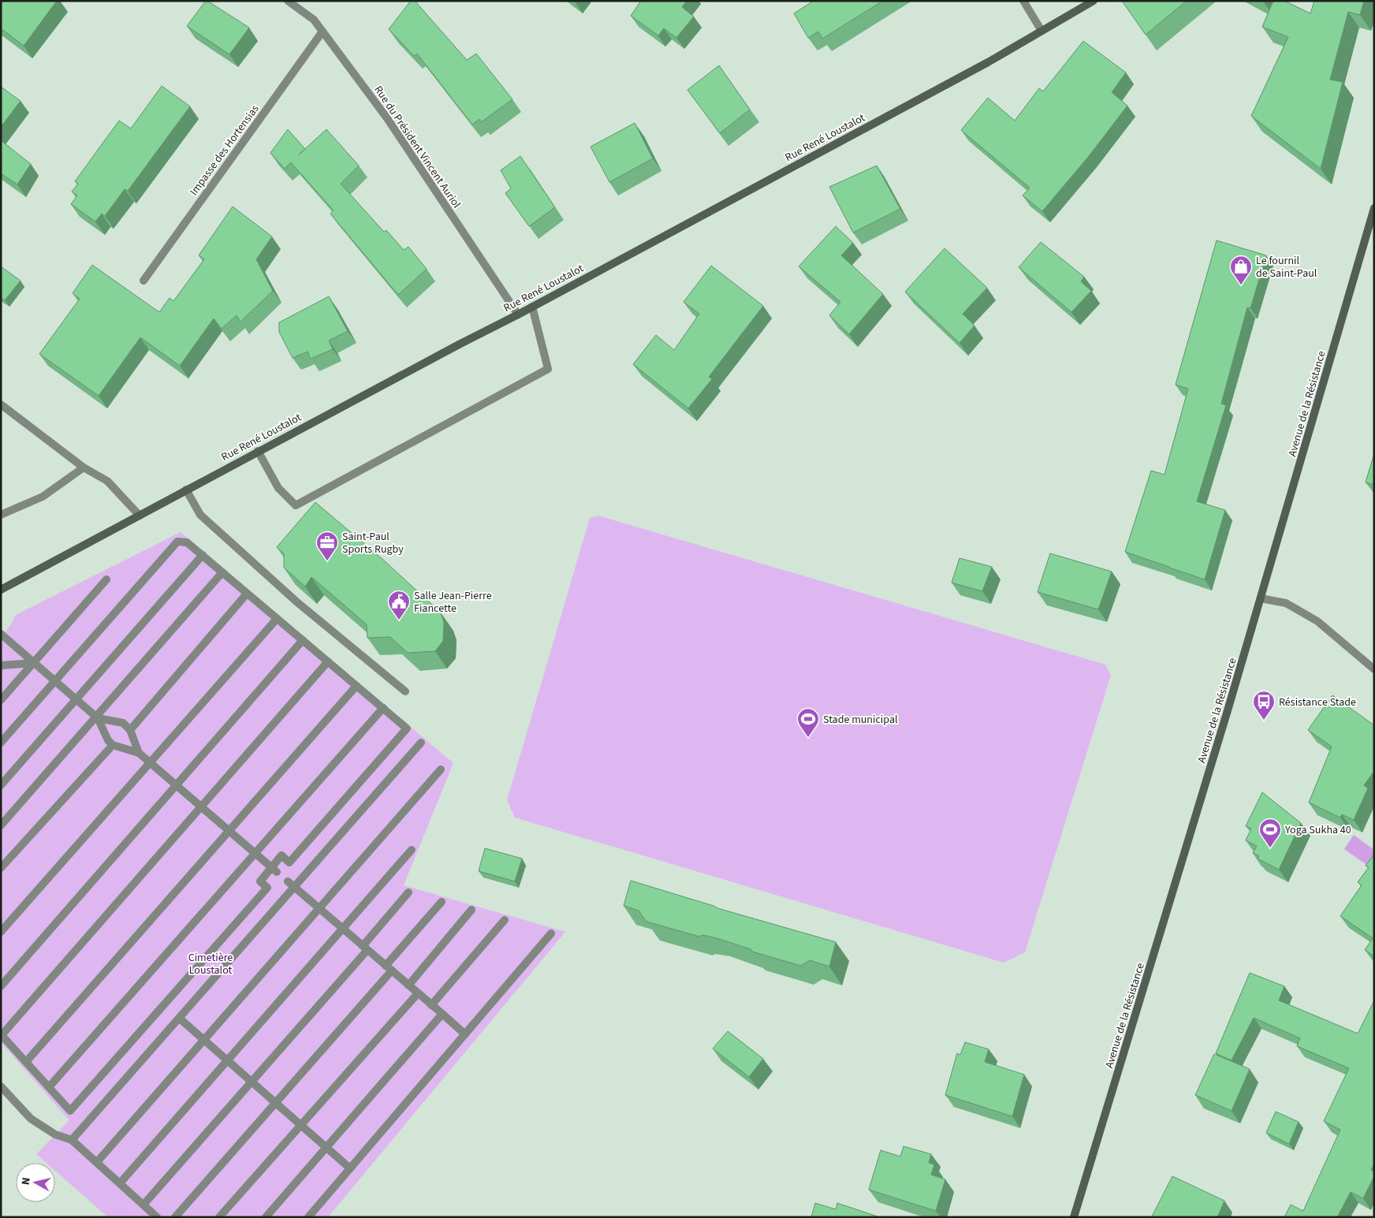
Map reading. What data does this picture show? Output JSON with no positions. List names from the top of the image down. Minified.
{"streets":{"street":["Rue René Loustalot","Rue du Président Vincent Auriol","Impasse des Hortensias","Avenue de la Résistance"]},"crossings":[["Rue René Loustalot","Rue du Président Vincent Auriol"],["Rue du Président Vincent Auriol","Impasse des Hortensias"]],"parks":["Cimetière Loustalot"],"places":{"shop":["Le fournil de Saint-Paul"],"office":["Saint-Paul Sports Rugby"],"public building":["Salle Jean-Pierre Fiancette"],"bus stop":["Résistance Stade"],"sports":["Stade municipal","Yoga Sukha 40"]},"north":"left"}
